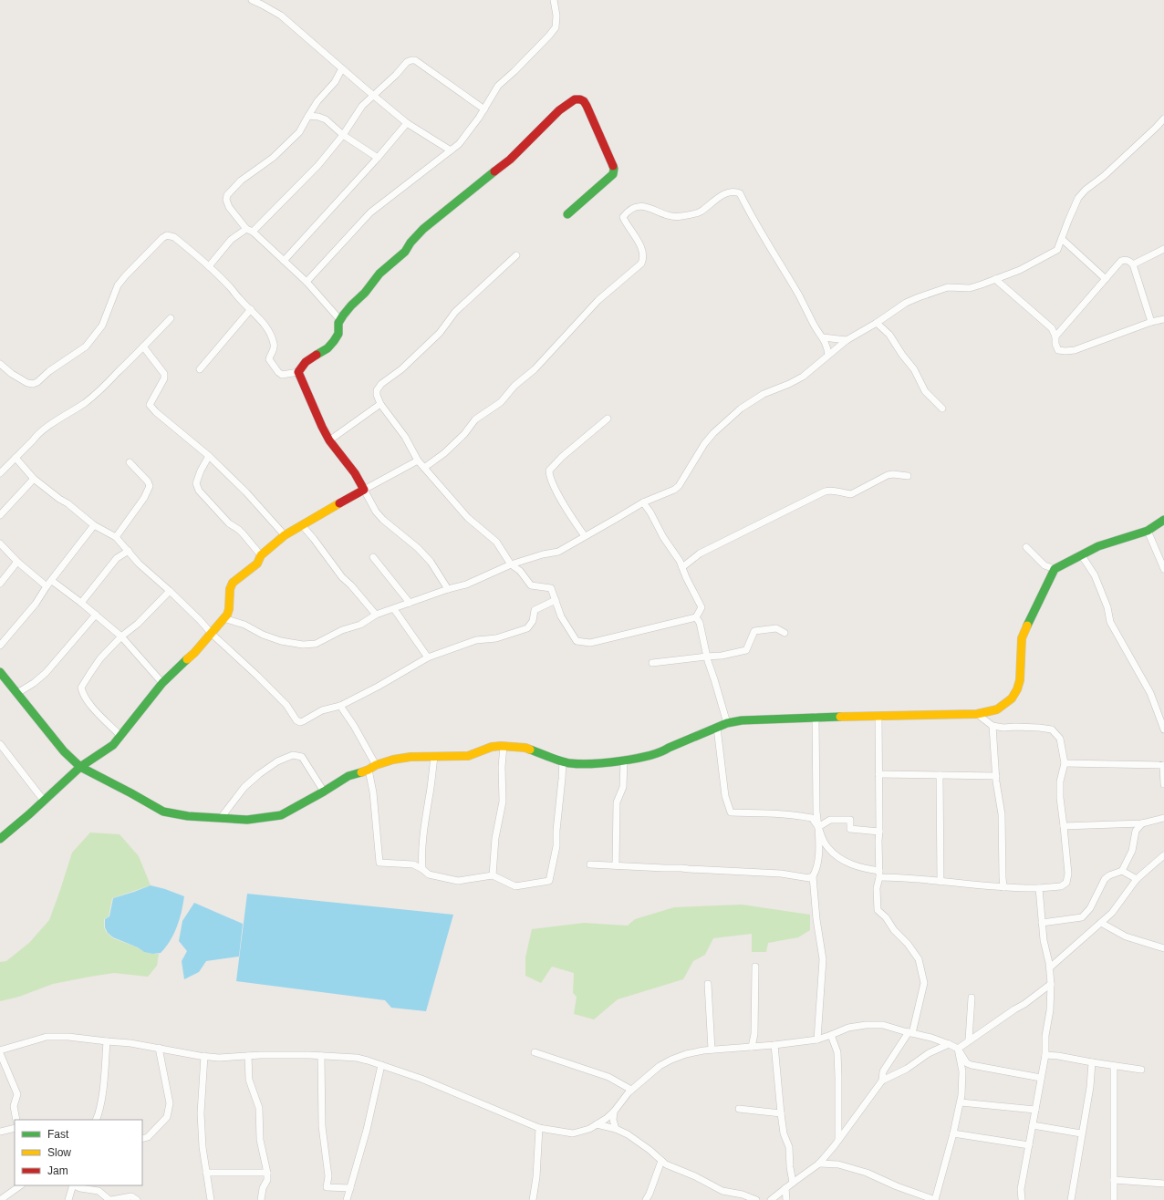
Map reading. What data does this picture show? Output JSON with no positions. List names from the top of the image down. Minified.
{"legend":["Fast","Slow","Jam"]}
